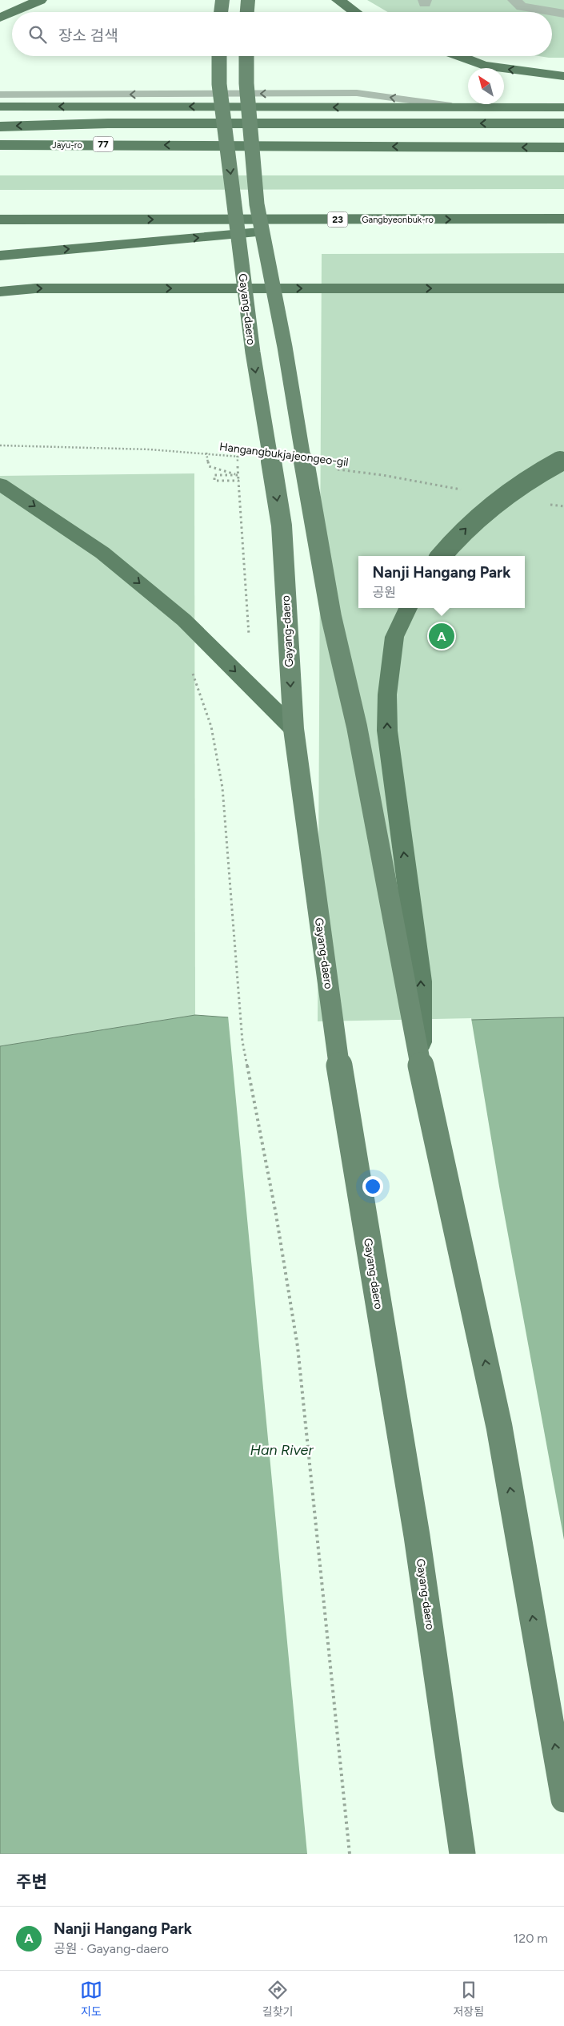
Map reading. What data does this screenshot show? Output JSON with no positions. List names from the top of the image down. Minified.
{"streets":{"highway":["77","Jayu-ro","23","Gangbyeonbuk-ro"],"main road":["Gayang-daero"],"path":["Hangangbukjajeongeo-gil"]},"water":["Han River"],"north":"top left","page":{"search":"장소 검색","popup":["Nanji Hangang Park","공원"],"pins":"A","heading":"주변","list":[{"mark":"A","name":"Nanji Hangang Park","note":"공원 · Gayang-daero","value":"120 m"}],"nav":["지도","길찾기","저장됨"]}}
